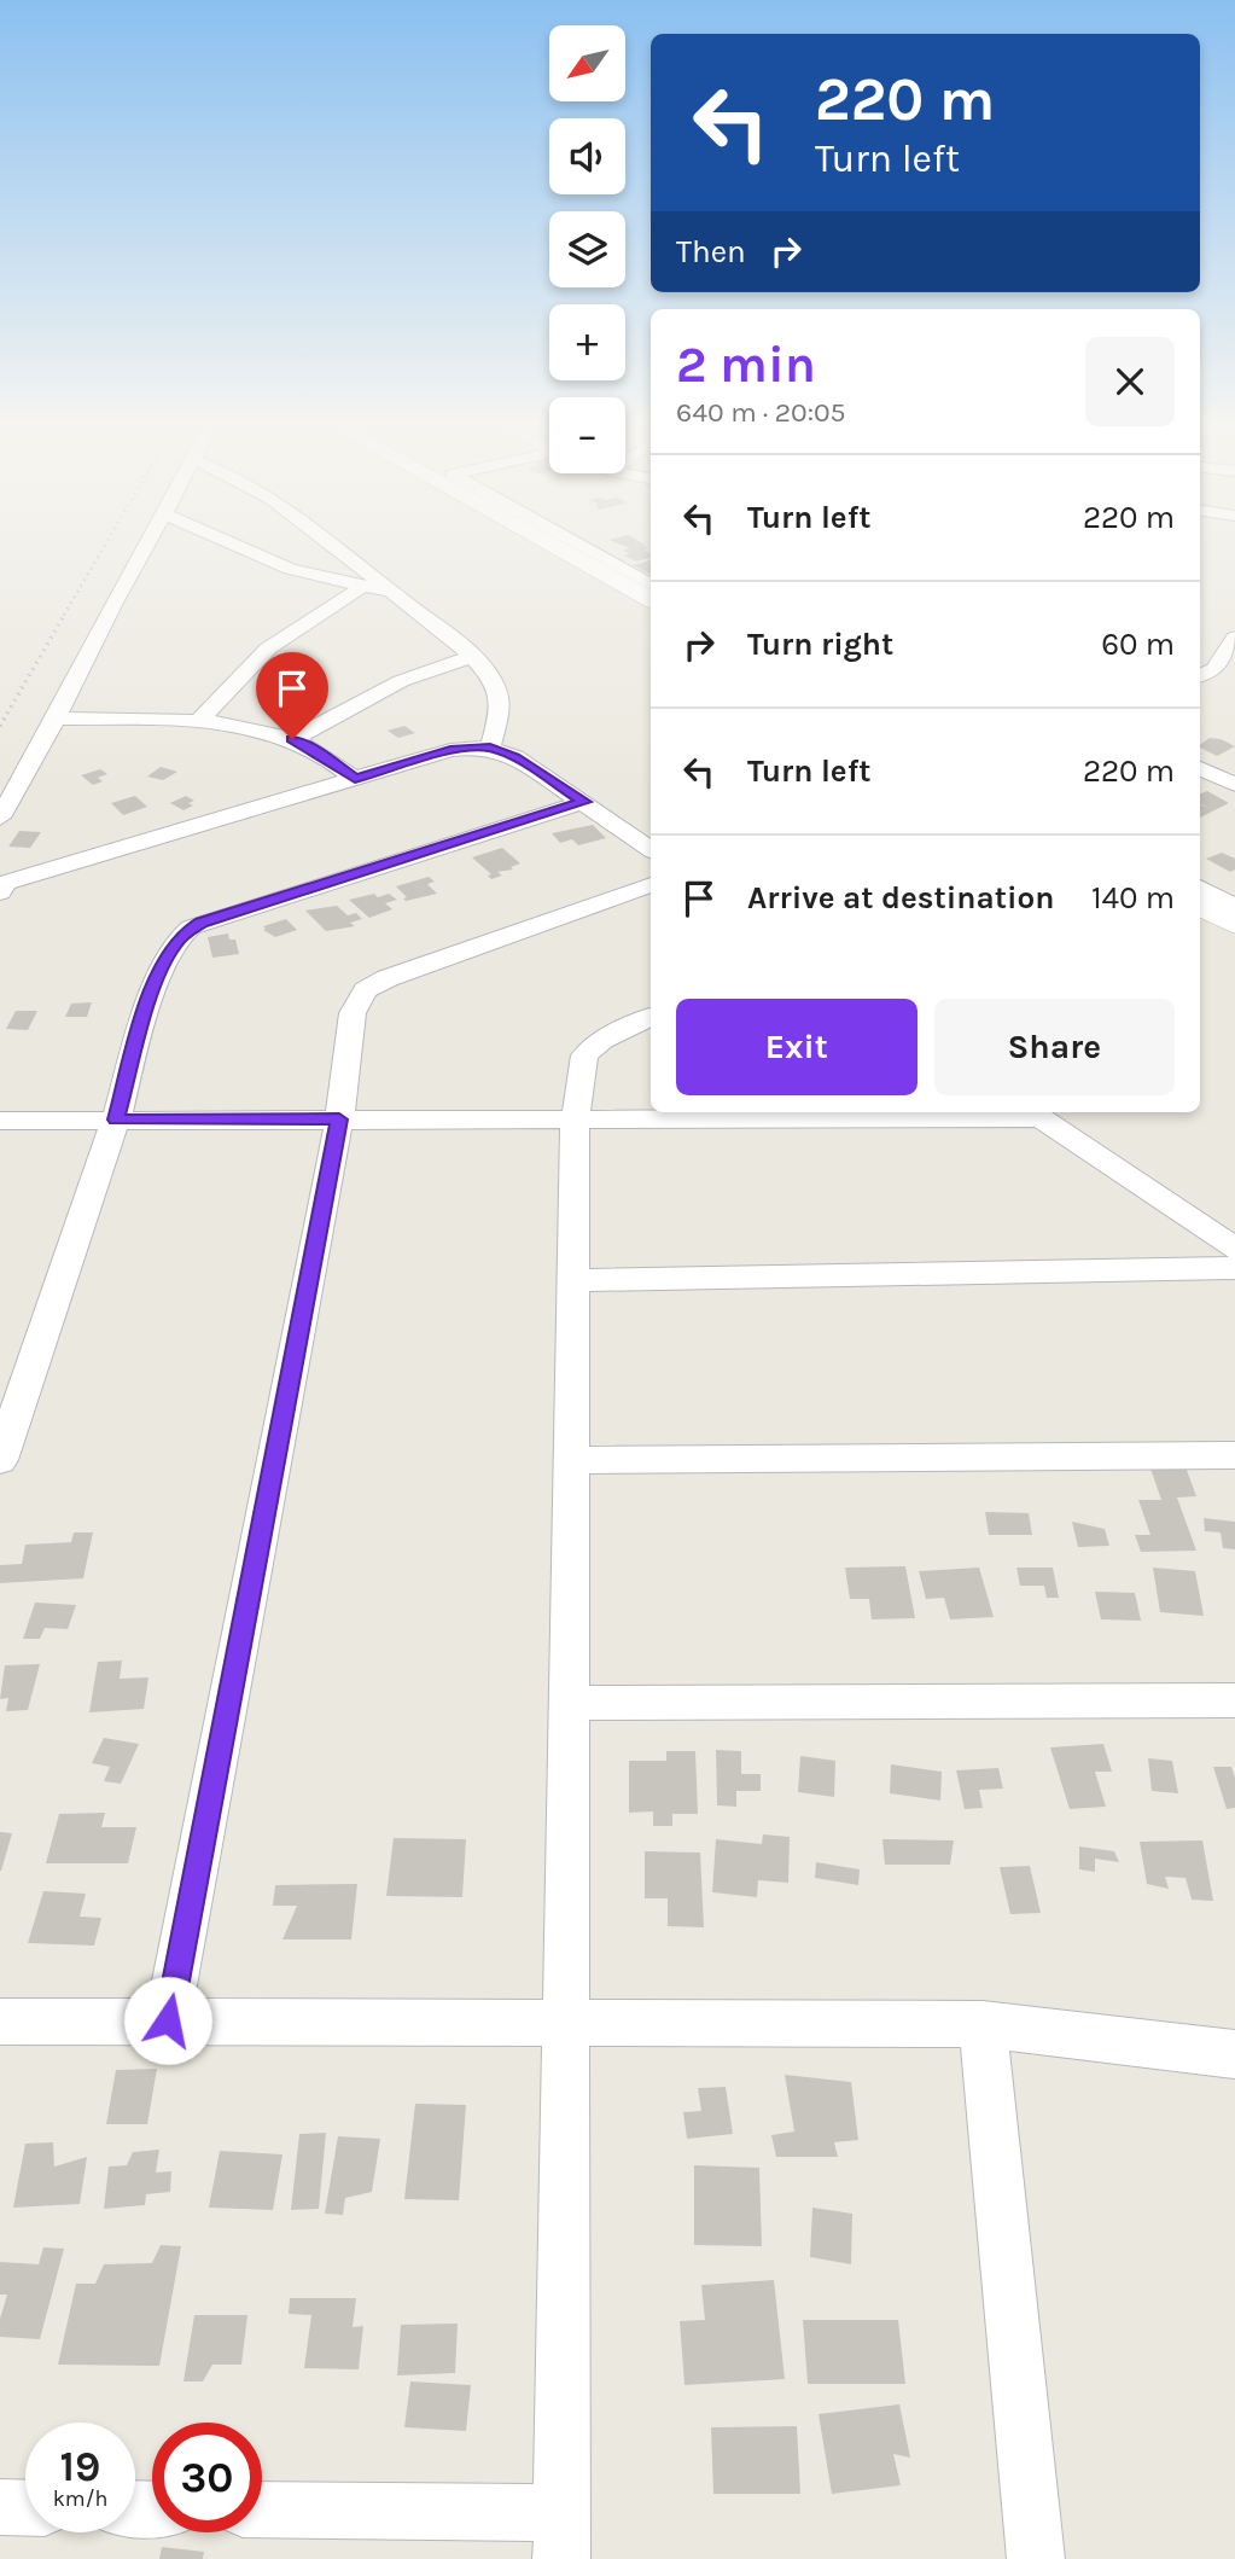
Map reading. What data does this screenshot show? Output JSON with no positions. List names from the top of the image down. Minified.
{"north":"bottom left","page":{"map_buttons":["+","−"],"turn":["220 m","Turn left"],"then":"Then","heading":["2 min","640 m · 20:05"],"list":[{"name":"Turn left","value":"220 m"},{"name":"Turn right","value":"60 m"},{"name":"Turn left","value":"220 m"},{"name":"Arrive at destination","value":"140 m"}],"buttons":["Exit","Share"],"speed":"19 km/h","limit":"30"}}
